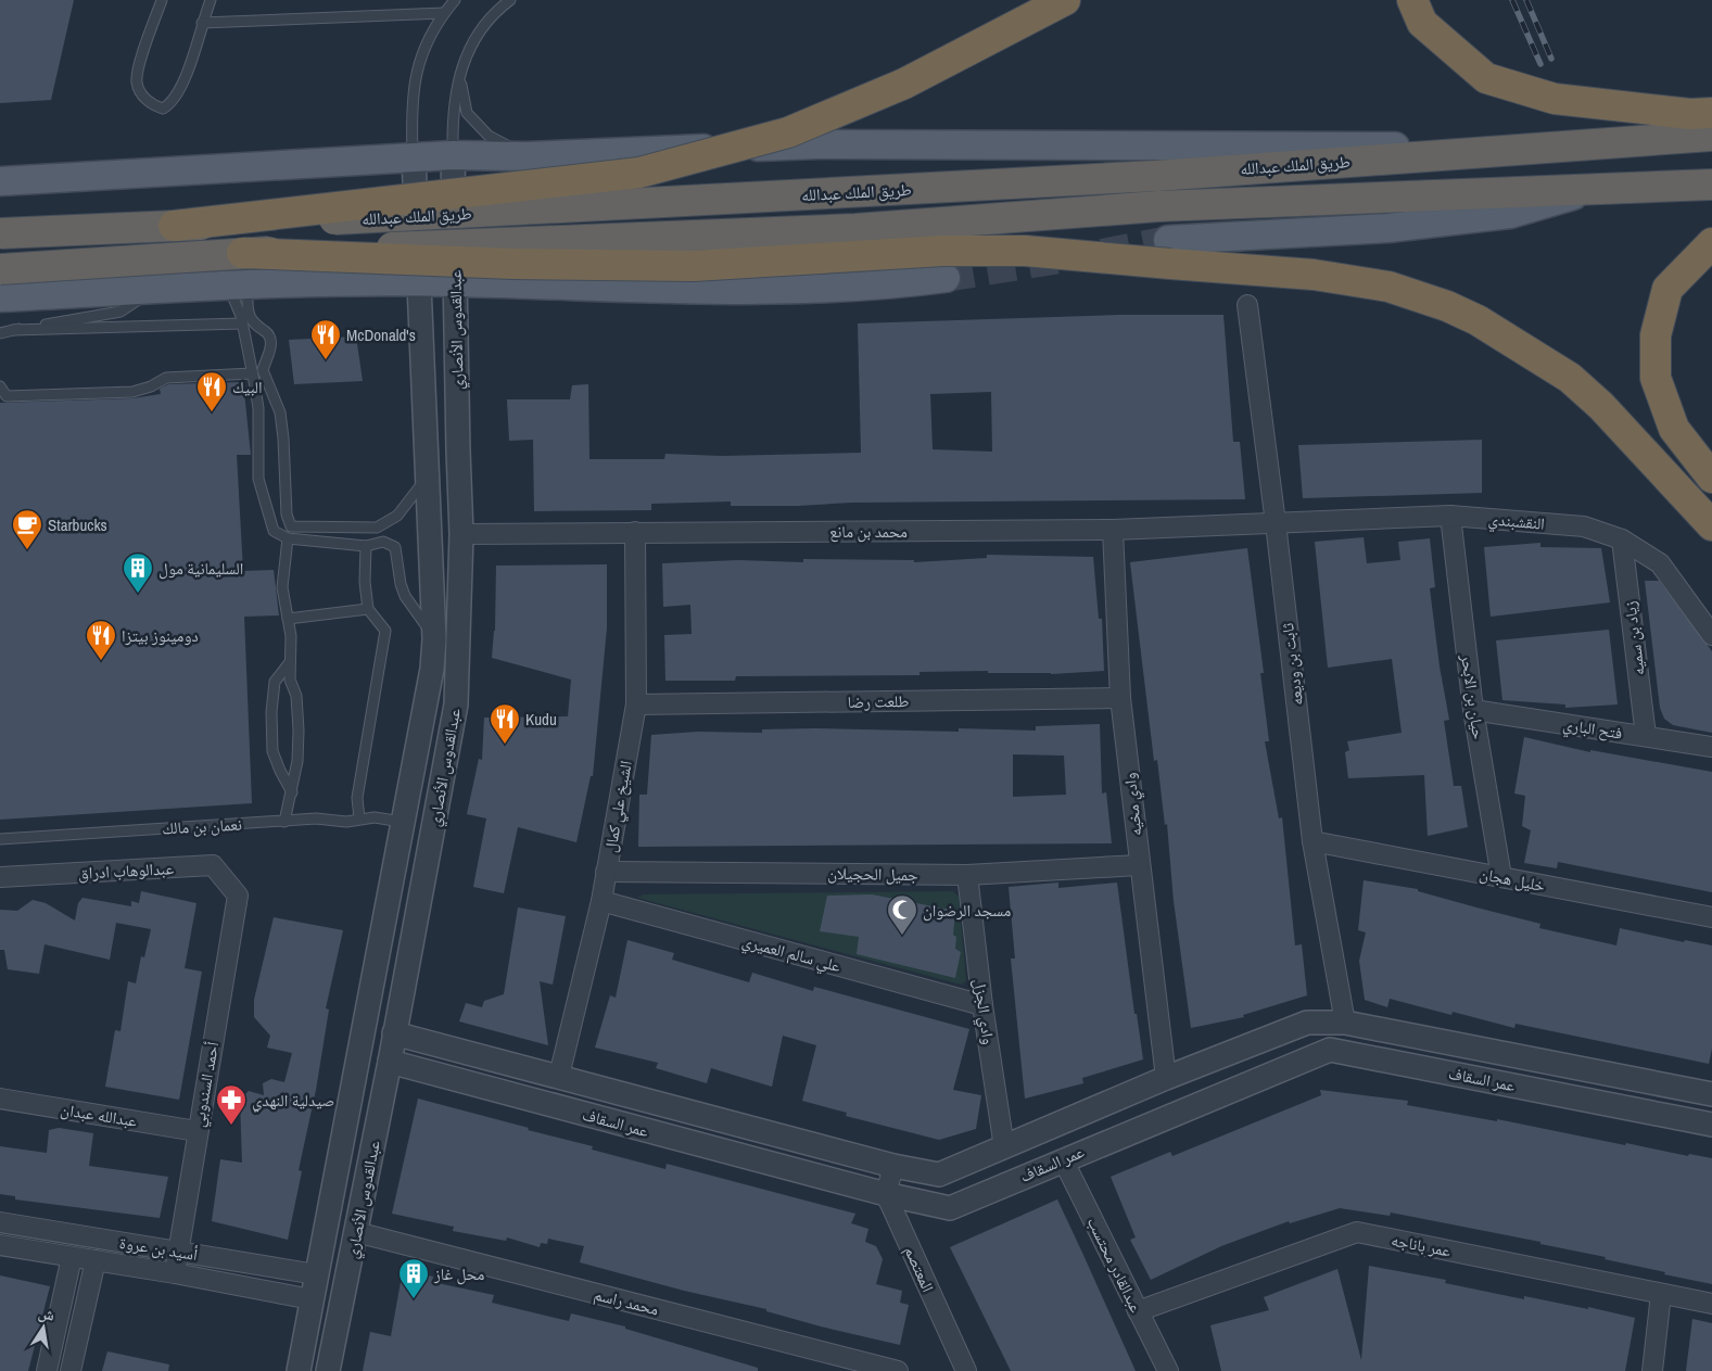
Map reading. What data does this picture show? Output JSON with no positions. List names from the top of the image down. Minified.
{"streets":{"highway":["طريق الملك عبدالله"],"street":["عبدالقدوس الأنصاري","النقشبندي","محمد بن مانع","زياد بن سميه","ثابت بن وديعه","حيان بن الابحر","طلعت رضا","فتح الباري","وادي مخيه","الشيخ علي كمال","عبدالوهاب ادراق","جميل الحجيلان","خليل هجان","علي سالم العميري","وادي الجزل","عمر السقاف","أحمد السندوبي","عبدالله عبدان","عمر باناجه","أسيد بن عروة","عبدالقادر محتسب","المعتصم","محمد راسم"],"lane":["نعمان بن مالك"]},"crossings":[["عبدالقدوس الأنصاري","محمد بن مانع"],["عبدالقدوس الأنصاري","نعمان بن مالك"],["عبدالقدوس الأنصاري","عمر السقاف"],["عبدالقدوس الأنصاري","أسيد بن عروة"],["عبدالقدوس الأنصاري","محمد راسم"],["النقشبندي","محمد بن مانع"],["النقشبندي","زياد بن سميه"],["النقشبندي","ثابت بن وديعه"],["النقشبندي","حيان بن الابحر"],["محمد بن مانع","ثابت بن وديعه"],["محمد بن مانع","وادي مخيه"],["محمد بن مانع","الشيخ علي كمال"],["زياد بن سميه","فتح الباري"],["ثابت بن وديعه","خليل هجان"],["ثابت بن وديعه","عمر السقاف"],["حيان بن الابحر","فتح الباري"],["حيان بن الابحر","خليل هجان"],["طلعت رضا","وادي مخيه"],["طلعت رضا","الشيخ علي كمال"],["وادي مخيه","جميل الحجيلان"],["وادي مخيه","عمر السقاف"],["الشيخ علي كمال","جميل الحجيلان"],["الشيخ علي كمال","علي سالم العميري"],["الشيخ علي كمال","عمر السقاف"],["عبدالوهاب ادراق","أحمد السندوبي"],["جميل الحجيلان","وادي الجزل"],["علي سالم العميري","وادي الجزل"],["وادي الجزل","عمر السقاف"],["عمر السقاف","عبدالقادر محتسب"],["عمر السقاف","المعتصم"],["أحمد السندوبي","عبدالله عبدان"],["أحمد السندوبي","أسيد بن عروة"],["عمر باناجه","عبدالقادر محتسب"]],"places":{"restaurant":["McDonald's","البيك","دومينوز بيتزا","Kudu"],"cafe":["Starbucks"],"building":["السليمانية مول","محل غاز"],"mosque":["مسجد الرضوان"],"pharmacy":["صيدلية النهدي"]},"north":"top"}
